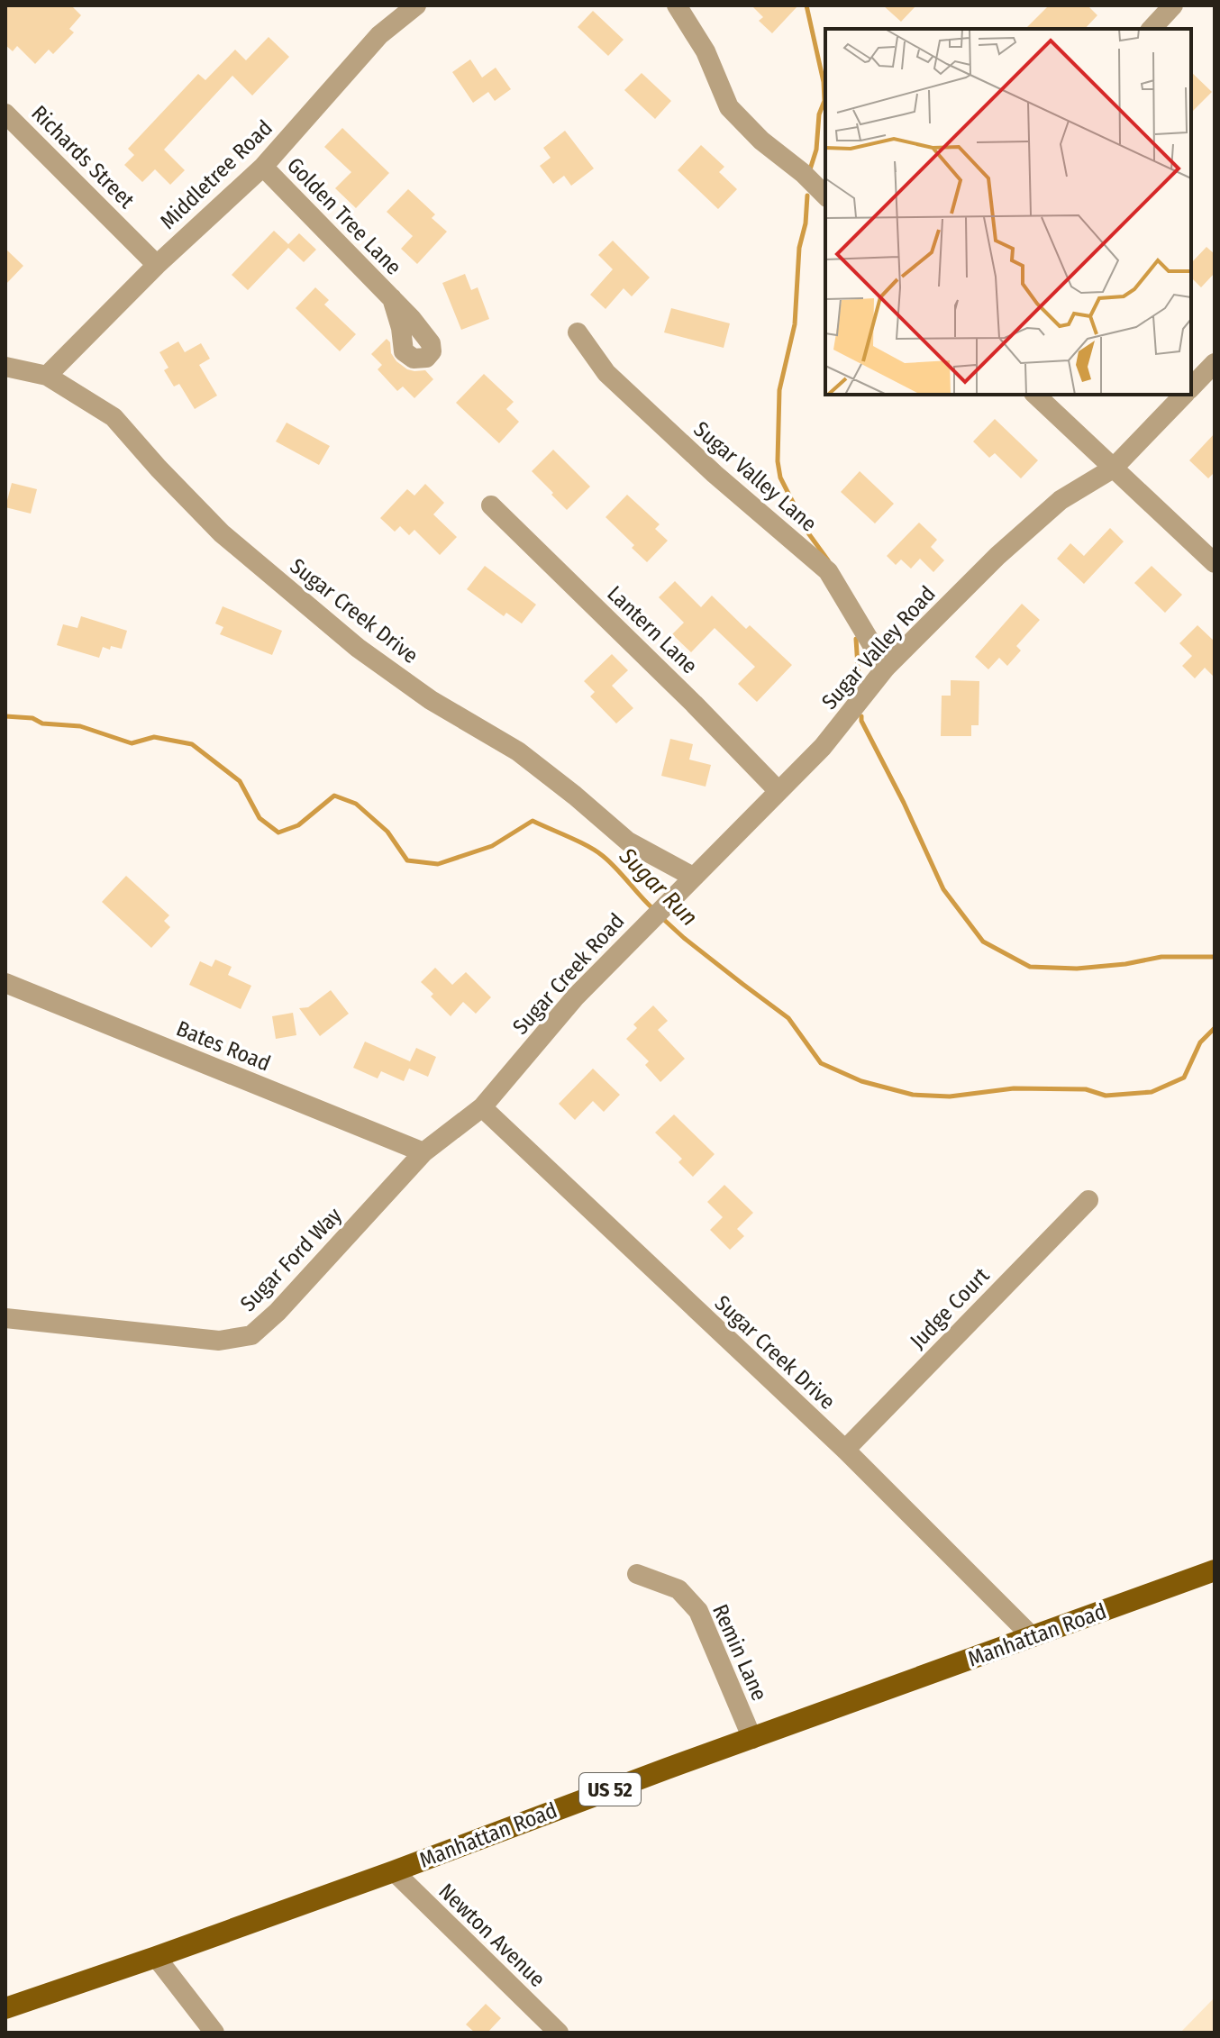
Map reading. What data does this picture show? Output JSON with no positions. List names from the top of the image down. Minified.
{"streets":{"main road":["Manhattan Road","US 52"],"street":["Richards Street","Middletree Road","Golden Tree Lane","Sugar Valley Lane","Sugar Creek Drive","Lantern Lane","Sugar Valley Road","Sugar Creek Road","Bates Road","Sugar Ford Way","Judge Court","Remin Lane","Newton Avenue"]},"crossings":[["Richards Street","Middletree Road"],["Middletree Road","Golden Tree Lane"],["Middletree Road","Sugar Creek Drive"],["Sugar Valley Lane","Sugar Valley Road"],["Sugar Creek Drive","Sugar Valley Road"],["Sugar Creek Drive","Sugar Creek Road"],["Sugar Creek Drive","Sugar Ford Way"],["Sugar Creek Drive","Judge Court"],["Sugar Creek Drive","Manhattan Road"],["Lantern Lane","Sugar Valley Road"],["Sugar Valley Road","Sugar Creek Road"],["Sugar Creek Road","Sugar Ford Way"],["Bates Road","Sugar Ford Way"],["Manhattan Road","Remin Lane"],["Manhattan Road","Newton Avenue"]],"water":["Sugar Run"]}
